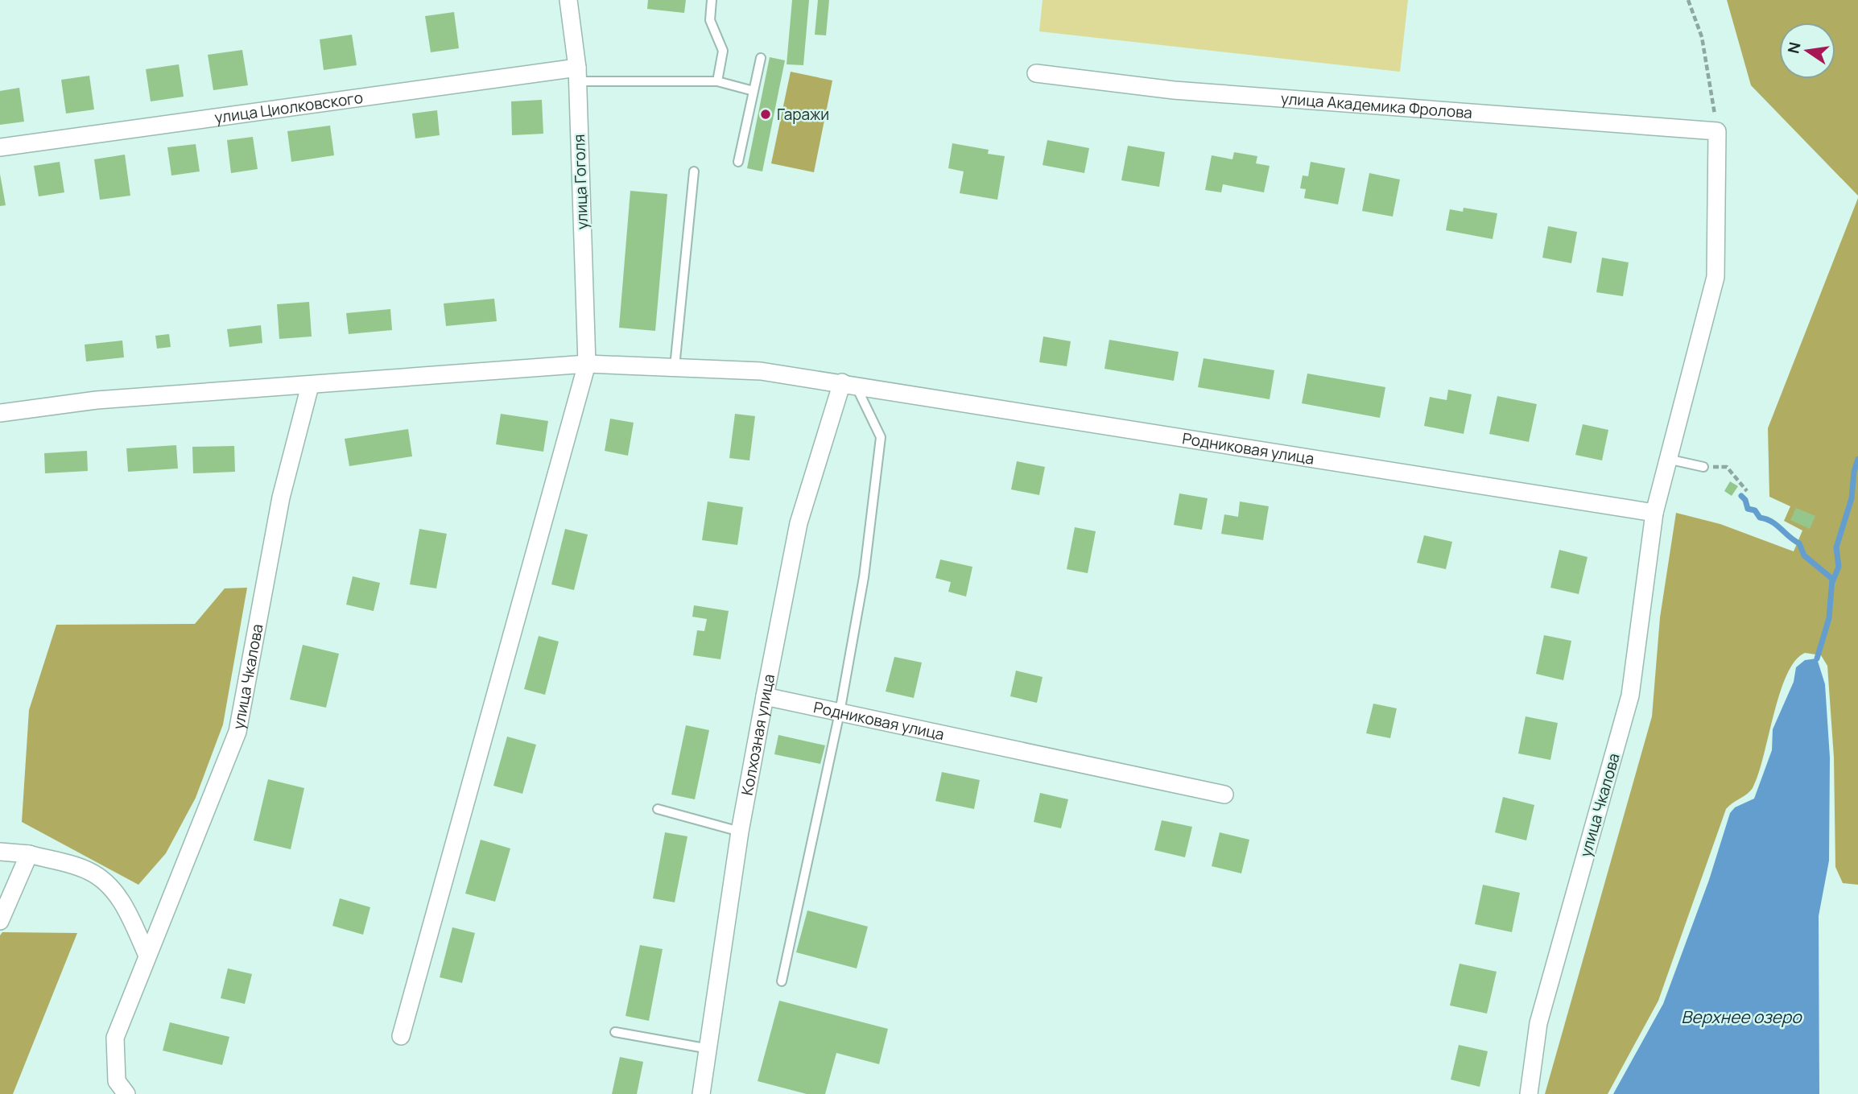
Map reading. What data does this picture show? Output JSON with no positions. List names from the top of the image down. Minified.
{"streets":{"street":["улица Академика Фролова","улица Циолковского","улица Гоголя","Родниковая улица","улица Чкалова","Колхозная улица"]},"crossings":[["улица Академика Фролова","улица Чкалова"],["улица Циолковского","улица Гоголя"],["улица Гоголя","Родниковая улица"],["Родниковая улица","улица Чкалова"],["Родниковая улица","Колхозная улица"]],"water":["Верхнее озеро"],"places":["Гаражи"],"north":"left"}
